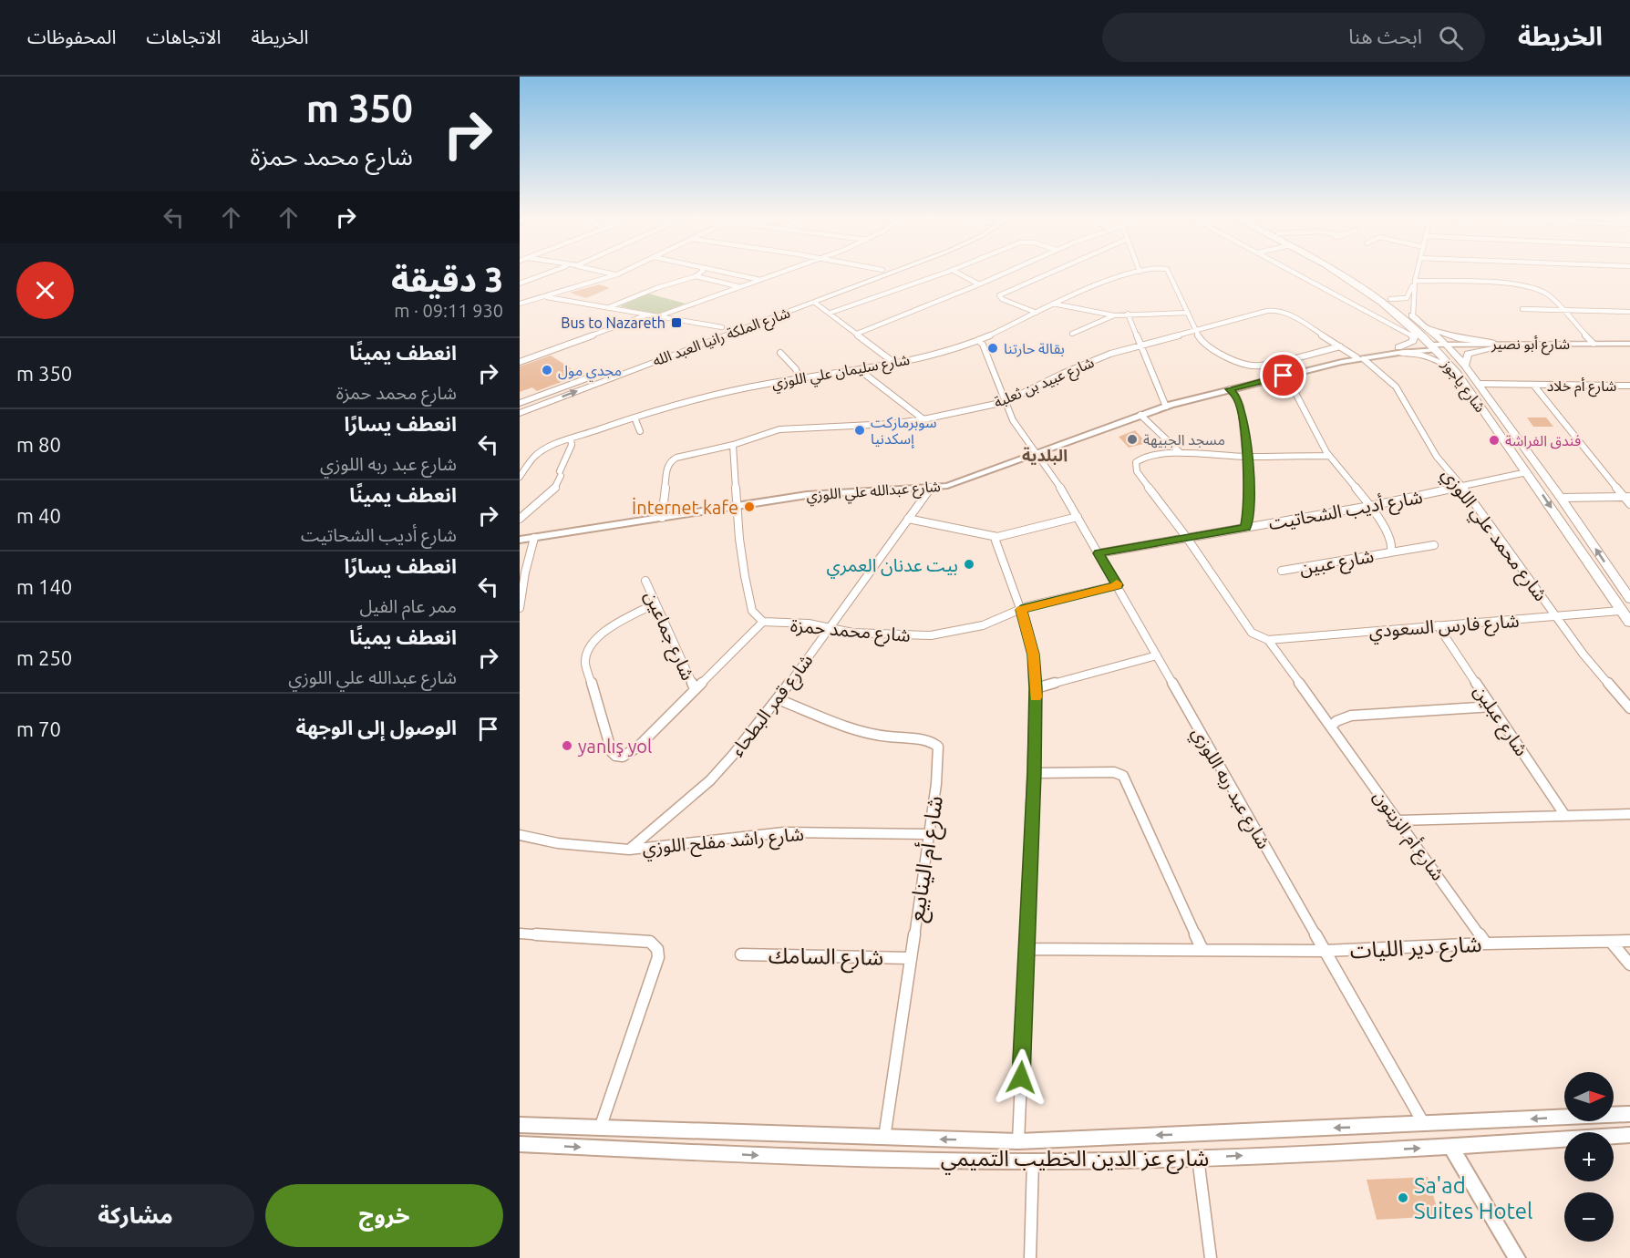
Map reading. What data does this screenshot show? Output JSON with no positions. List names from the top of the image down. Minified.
{"streets":{"main road":["شارع الملكة رانيا العبد الله","شارع أبو نصير","شارع ياجوز"],"street":["شارع سليمان علي اللوزي","شارع عبيد بن ثعلبة","شارع أم خلاد","شارع عبدالله علي اللوزي","شارع أديب الشحاتيت","شارع محمد علي اللوزي","شارع عبين","شارع فارس السعودي","شارع محمد حمزة","شارع جماعين","شارع قمر البطحاء","شارع عبلين","شارع عبد ربه اللوزي","شارع أم الزيتون","شارع راشد مفلح اللوزي","شارع أم الينابيع","شارع دير الليات","شارع السامك","شارع عز الدين الخطيب التميمي"]},"crossings":[["شارع أبو نصير","شارع ياجوز"],["شارع أبو نصير","شارع عبدالله علي اللوزي"],["شارع سليمان علي اللوزي","شارع عبد ربه اللوزي"],["شارع عبيد بن ثعلبة","شارع عبدالله علي اللوزي"],["شارع عبيد بن ثعلبة","شارع محمد علي اللوزي"],["شارع عبيد بن ثعلبة","شارع عبد ربه اللوزي"],["شارع ياجوز","شارع أم خلاد"],["شارع ياجوز","شارع عبدالله علي اللوزي"],["شارع ياجوز","شارع أديب الشحاتيت"],["شارع ياجوز","شارع فارس السعودي"],["شارع عبدالله علي اللوزي","شارع محمد علي اللوزي"],["شارع عبدالله علي اللوزي","شارع قمر البطحاء"],["شارع عبدالله علي اللوزي","شارع عبد ربه اللوزي"],["شارع أديب الشحاتيت","شارع محمد علي اللوزي"],["شارع أديب الشحاتيت","شارع عبين"],["شارع أديب الشحاتيت","شارع عبد ربه اللوزي"],["شارع أديب الشحاتيت","شارع أم الزيتون"],["شارع محمد علي اللوزي","شارع فارس السعودي"],["شارع فارس السعودي","شارع عبلين"],["شارع فارس السعودي","شارع أم الزيتون"],["شارع محمد حمزة","شارع قمر البطحاء"],["شارع محمد حمزة","شارع عبد ربه اللوزي"],["شارع قمر البطحاء","شارع راشد مفلح اللوزي"],["شارع قمر البطحاء","شارع أم الينابيع"],["شارع عبد ربه اللوزي","شارع دير الليات"],["شارع عبد ربه اللوزي","شارع عز الدين الخطيب التميمي"],["شارع أم الزيتون","شارع دير الليات"],["شارع راشد مفلح اللوزي","شارع أم الينابيع"],["شارع أم الينابيع","شارع السامك"],["شارع أم الينابيع","شارع عز الدين الخطيب التميمي"]],"districts":["البلدية"],"places":{"transit":["Bus to Nazareth"],"other":["بقالة حارتنا","مجدي مول","سوبرماركت إسكدنيا","مسجد الجبيهة","فندق الفراشة","İnternet kafe","بيت عدنان العمري","yanlış yol","Sa'ad Suites Hotel"]},"north":"right","page":{"header":"الخريطة","search":"ابحث هنا","nav":["الخريطة","الاتجاهات","المحفوظات"],"turn":["350 m","شارع محمد حمزة"],"heading":["3 دقيقة","930 m · 09:11"],"list":[{"name":"انعطف يمينًا","note":"شارع محمد حمزة","value":"350 m"},{"name":"انعطف يسارًا","note":"شارع عبد ربه اللوزي","value":"80 m"},{"name":"انعطف يمينًا","note":"شارع أديب الشحاتيت","value":"40 m"},{"name":"انعطف يسارًا","note":"ممر عام الفيل","value":"140 m"},{"name":"انعطف يمينًا","note":"شارع عبدالله علي اللوزي","value":"250 m"},{"name":"الوصول إلى الوجهة","value":"70 m"}],"map_buttons":["+","−"],"buttons":["خروج","مشاركة"]}}
